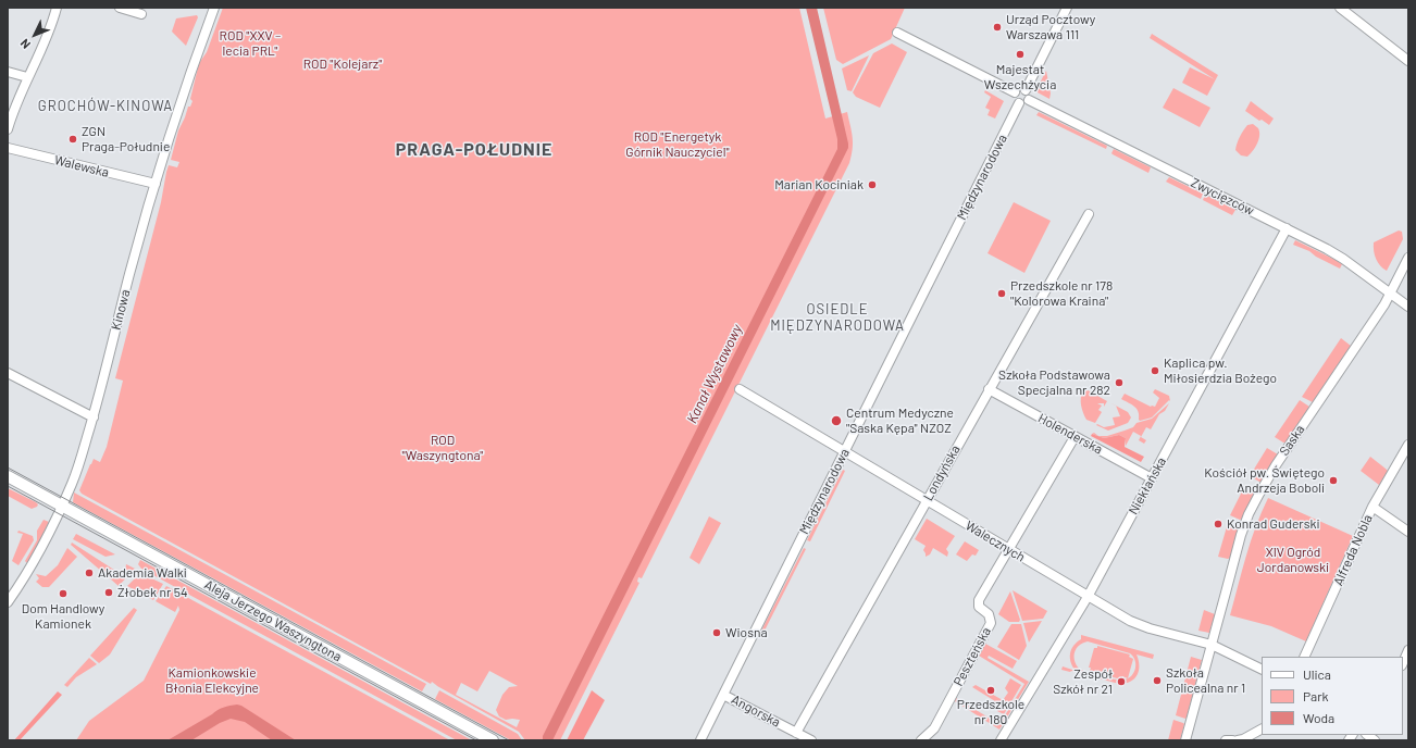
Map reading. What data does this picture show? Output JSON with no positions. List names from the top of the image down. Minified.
{"streets":{"main road":["Aleja Jerzego Waszyngtona"],"street":["Walewska","Międzynarodowa","Zwycięzców","Kinowa","Holenderska","Saska","Londyńska","Niekłańska","Walecznych","Alfreda Nobla","Peszteńska","Angorska"]},"crossings":[["Walewska","Kinowa"],["Międzynarodowa","Zwycięzców"],["Międzynarodowa","Walecznych"],["Międzynarodowa","Angorska"],["Zwycięzców","Saska"],["Zwycięzców","Niekłańska"],["Kinowa","Aleja Jerzego Waszyngtona"],["Holenderska","Londyńska"],["Holenderska","Niekłańska"],["Holenderska","Peszteńska"],["Saska","Walecznych"],["Londyńska","Walecznych"],["Londyńska","Angorska"],["Niekłańska","Walecznych"],["Walecznych","Peszteńska"]],"districts":["GROCHÓW-KINOWA","PRAGA-POŁUDNIE","OSIEDLE MIĘDZYNARODOWA"],"water":["Kanał Wystawowy"],"parks":["ROD \"XXV – lecia PRL\"","ROD \"Kolejarz\"","ROD \"Energetyk Górnik Nauczyciel\"","ROD \"Waszyngtona\"","XIV Ogród Jordanowski","Kamionkowskie Błonia Elekcyjne"],"places":["Urząd Pocztowy Warszawa 111","Majestat Wszechżycia","ZGN Praga-Południe","Marian Kociniak","Przedszkole nr 178 \"Kolorowa Kraina\"","Kaplica pw. Miłosierdzia Bożego","Szkoła Podstawowa Specjalna nr 282","Centrum Medyczne \"Saska Kępa\" NZOZ","Kościół pw. Świętego Andrzeja Boboli","Konrad Guderski","Akademia Walki","Żłobek nr 54","Dom Handlowy Kamionek","Wiosna","Szkoła Policealna nr 1","Zespół Szkół nr 21","Przedszkole nr 180"],"legend":["Ulica","Park","Woda"],"north":"bottom left"}
